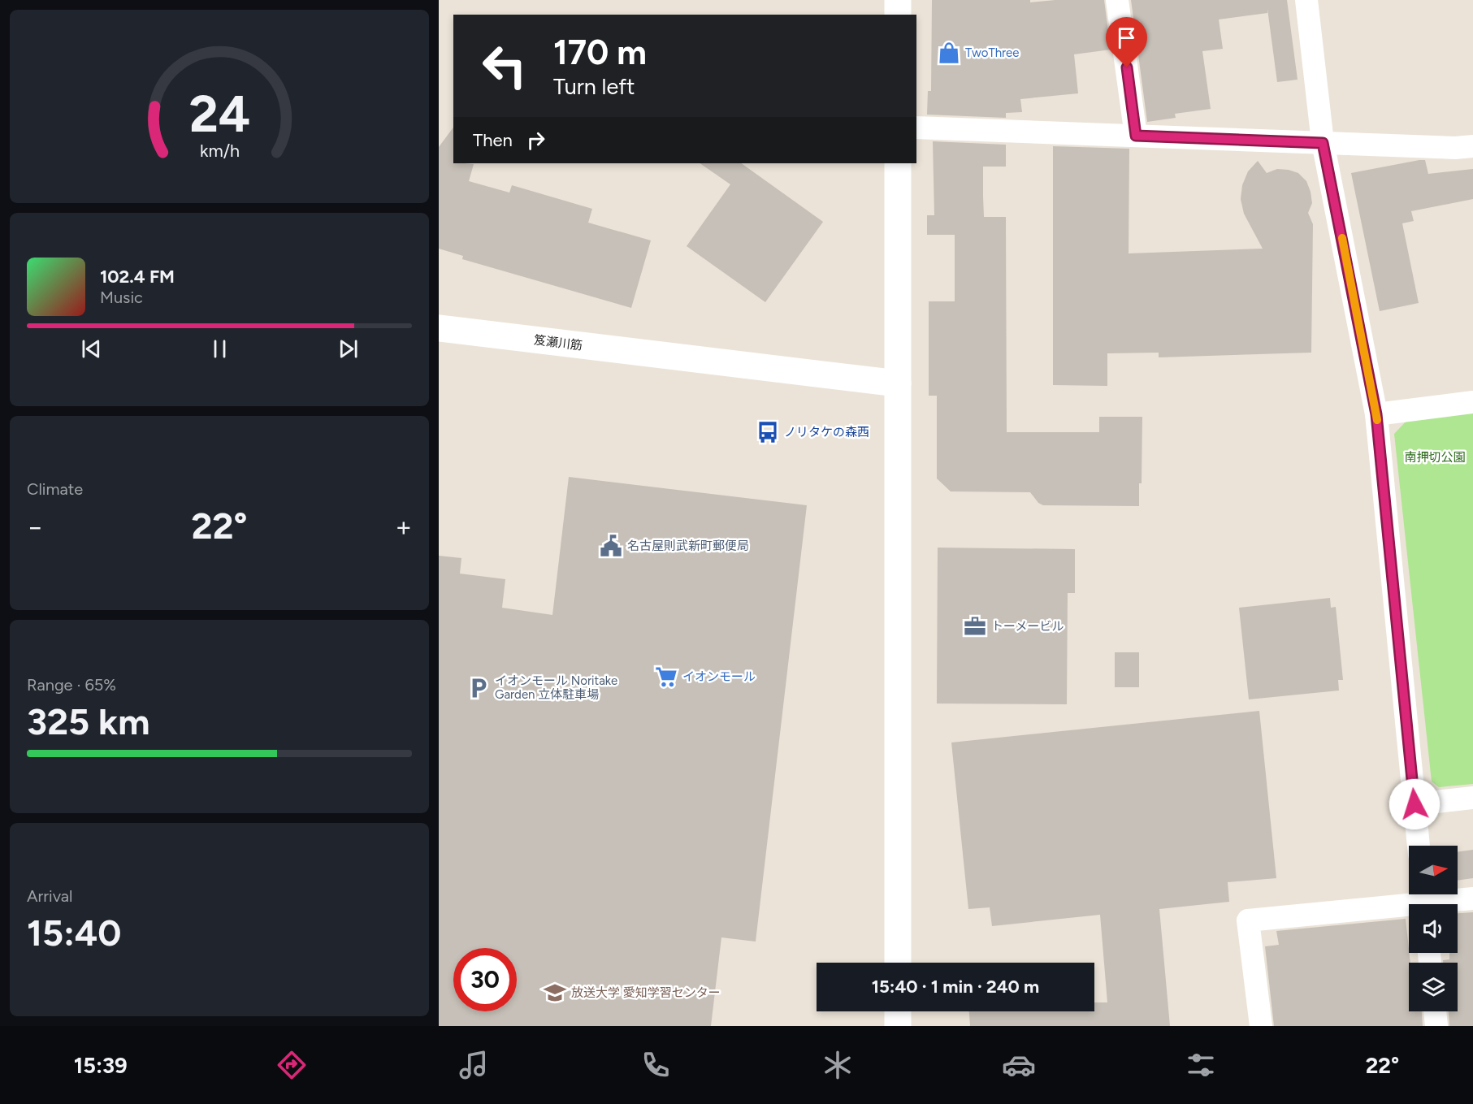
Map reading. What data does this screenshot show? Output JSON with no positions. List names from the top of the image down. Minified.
{"streets":{"street":["笈瀬川筋"]},"parks":["南押切公園"],"places":{"shop":["TwoThree"],"bus stop":["ノリタケの森西"],"public building":["名古屋則武新町郵便局"],"office":["トーメービル"],"supermarket":["イオンモール"],"parking":["イオンモール Noritake Garden 立体駐車場"],"school or university":["放送大学 愛知学習センター"]},"north":"right","page":{"turn":["170 m","Turn left"],"then":"Then","song":["102.4 FM","Music"],"tile":["Climate",["Range · 65%","325 km"],["Arrival","15:40"]],"heat":["−","22°","+"],"limit":"30","trip":"15:40 · 1 min · 240 m","tabs":["15:39","22°"],"gauge":["24","km/h"]}}
